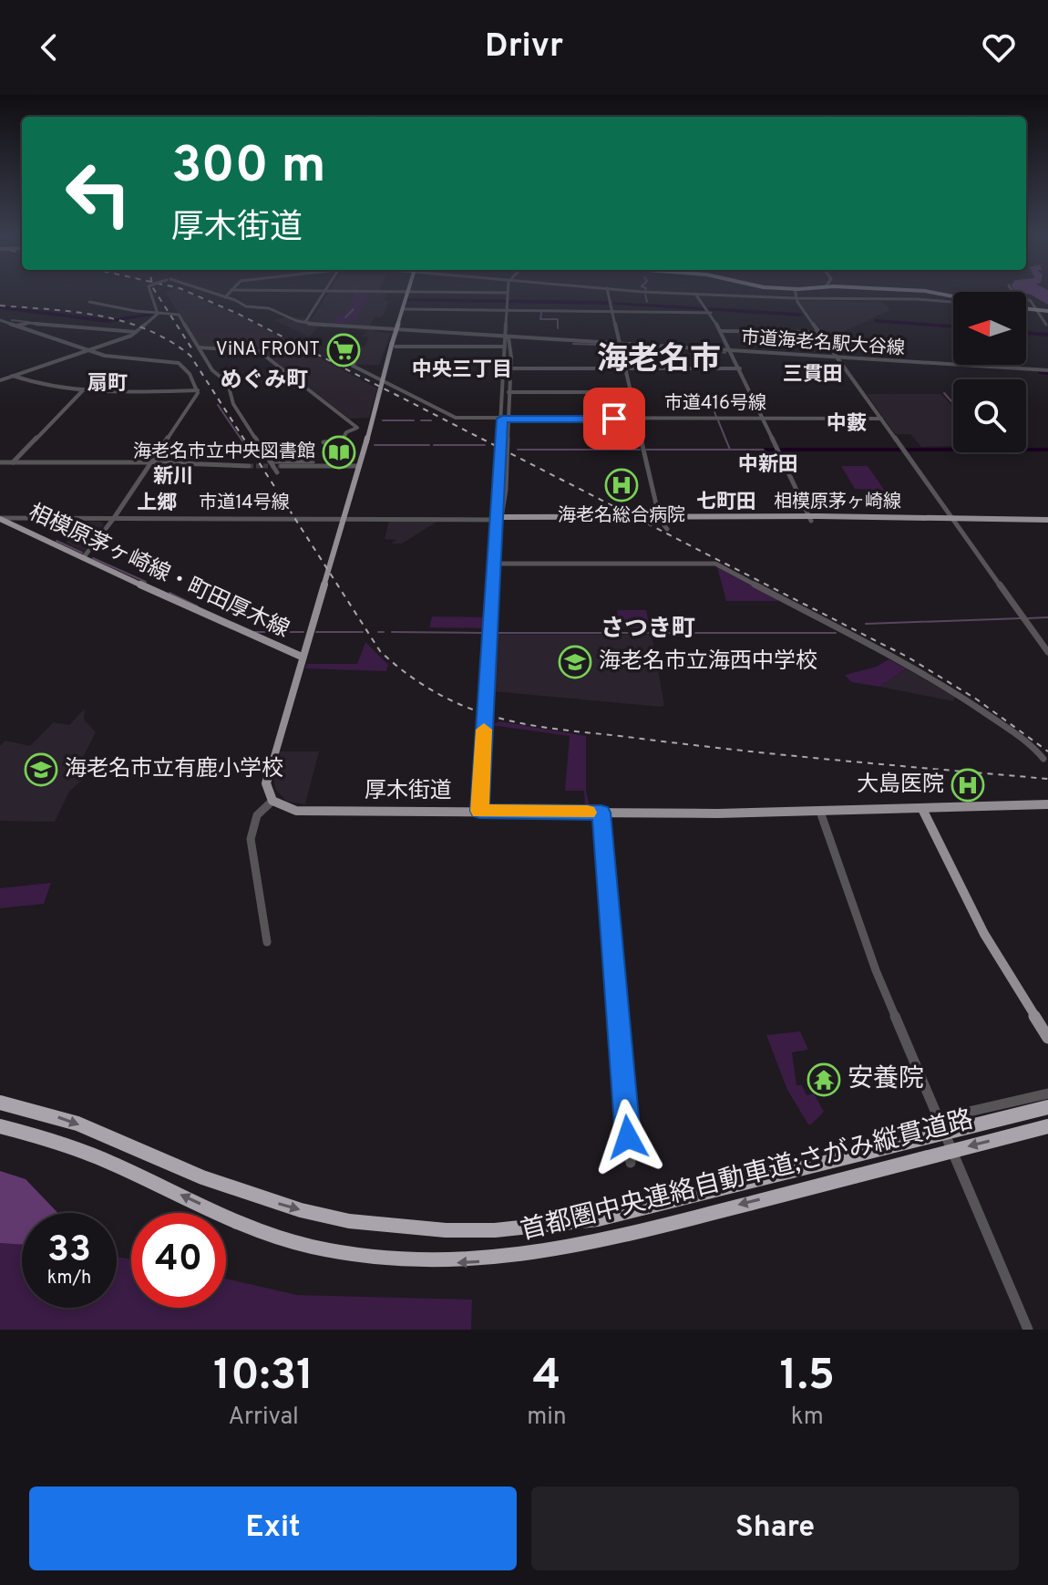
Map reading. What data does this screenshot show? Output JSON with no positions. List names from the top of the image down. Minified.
{"streets":{"highway":["首都圏中央連絡自動車道;さがみ縦貫道路"],"main road":["相模原茅ヶ崎線","相模原茅ヶ崎線・町田厚木線","厚木街道"],"street":["市道海老名駅大谷線","市道416号線","市道14号線"]},"crossings":[["相模原茅ヶ崎線","市道14号線"],["市道14号線","相模原茅ヶ崎線・町田厚木線"]],"districts":["海老名市","中央三丁目","三貫田","めぐみ町","扇町","中藪","中新田","新川","七町田","上郷","さつき町"],"places":{"supermarket":["ViNA FRONT"],"library":["海老名市立中央図書館"],"hospital":["海老名総合病院","大島医院"],"school or university":["海老名市立海西中学校","海老名市立有鹿小学校"],"temple":["安養院"]},"north":"left","page":{"header":"Drivr","turn":["300 m","厚木街道"],"speed":"33 km/h","limit":"40","eta":["10:31","Arrival","4","min","1.5","km"],"buttons":["Exit","Share"]}}
